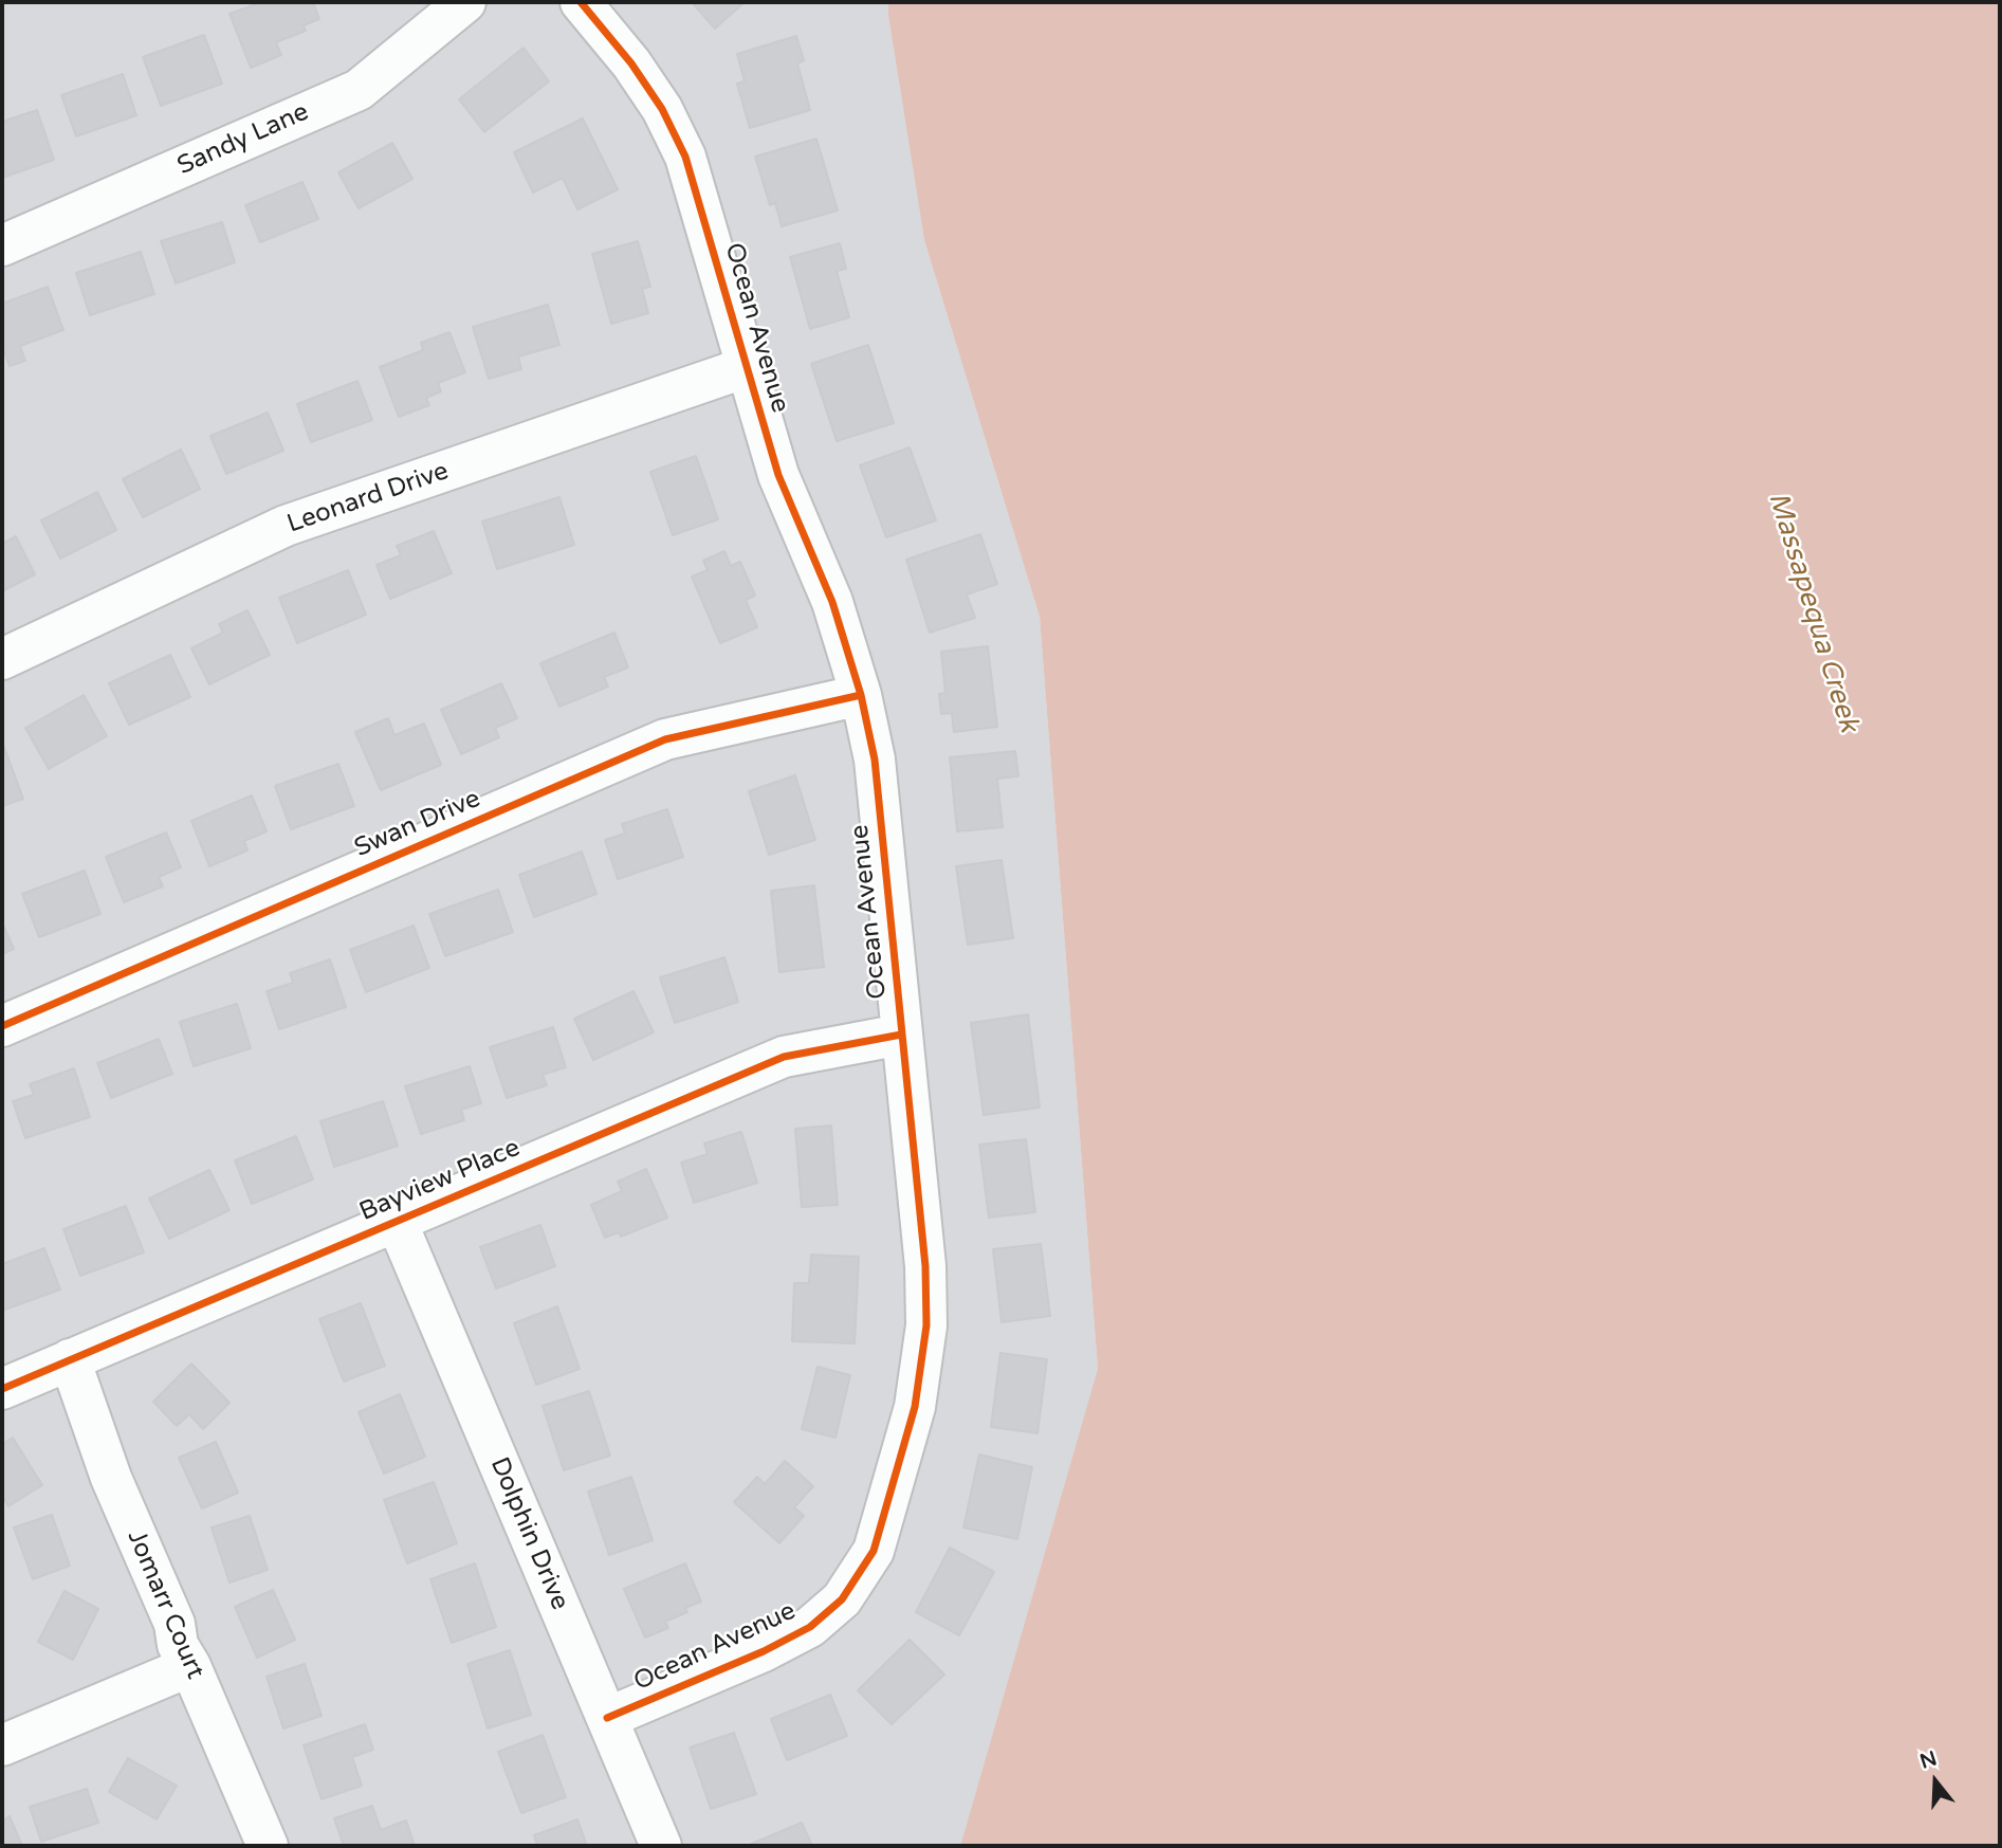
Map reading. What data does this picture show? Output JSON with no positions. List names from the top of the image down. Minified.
{"streets":{"street":["Sandy Lane","Ocean Avenue","Leonard Drive","Swan Drive","Bayview Place","Dolphin Drive","Jomarr Court"]},"crossings":[["Ocean Avenue","Leonard Drive"],["Ocean Avenue","Swan Drive"],["Ocean Avenue","Bayview Place"],["Ocean Avenue","Dolphin Drive"],["Bayview Place","Dolphin Drive"],["Bayview Place","Jomarr Court"]],"water":["Massapequa Creek"],"north":"top"}
